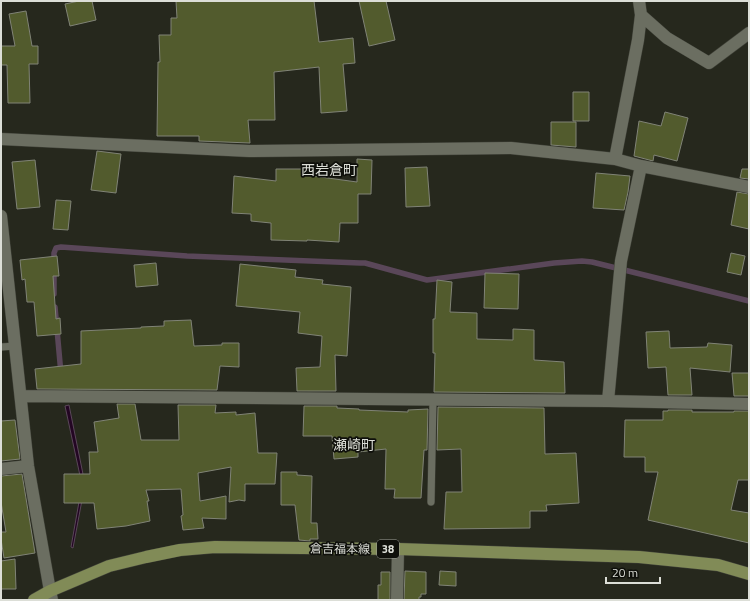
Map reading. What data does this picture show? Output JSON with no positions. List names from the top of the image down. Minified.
{"streets":{"main road":["倉吉福本線","38"]},"districts":["西岩倉町","瀬崎町"],"scale_bar":"20 m"}
